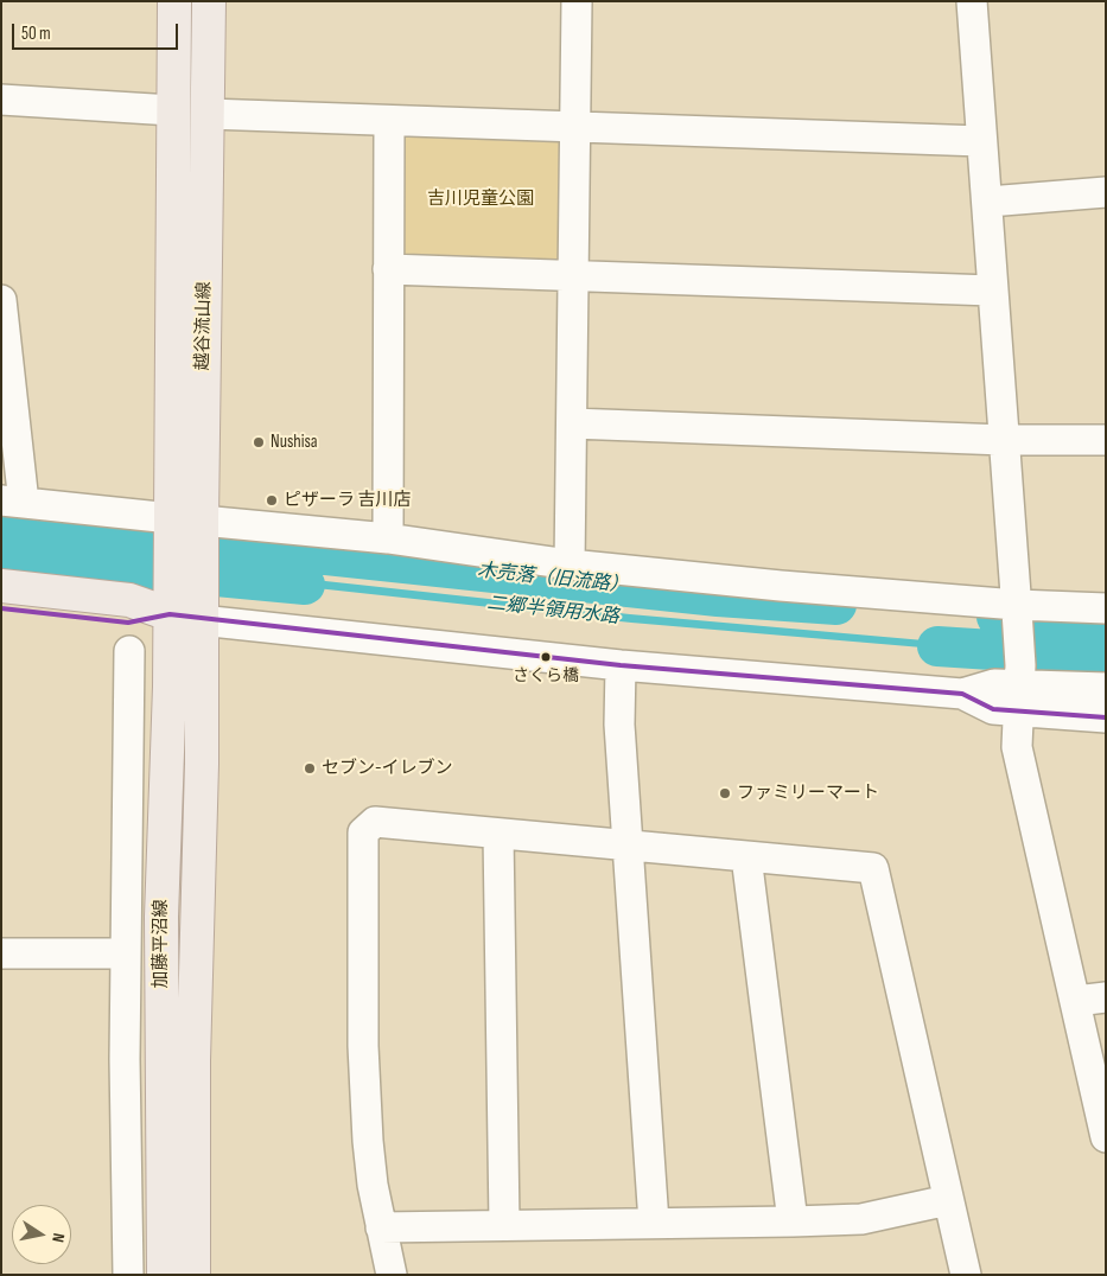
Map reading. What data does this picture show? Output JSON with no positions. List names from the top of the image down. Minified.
{"streets":{"main road":["越谷流山線","加藤平沼線"]},"crossings":[["越谷流山線","加藤平沼線"]],"water":["木売落（旧流路）","二郷半領用水路"],"parks":["吉川児童公園"],"places":["Nushisa","ピザーラ 吉川店","さくら橋","セブン-イレブン","ファミリーマート"],"scale_bar":"50 m","north":"right"}
